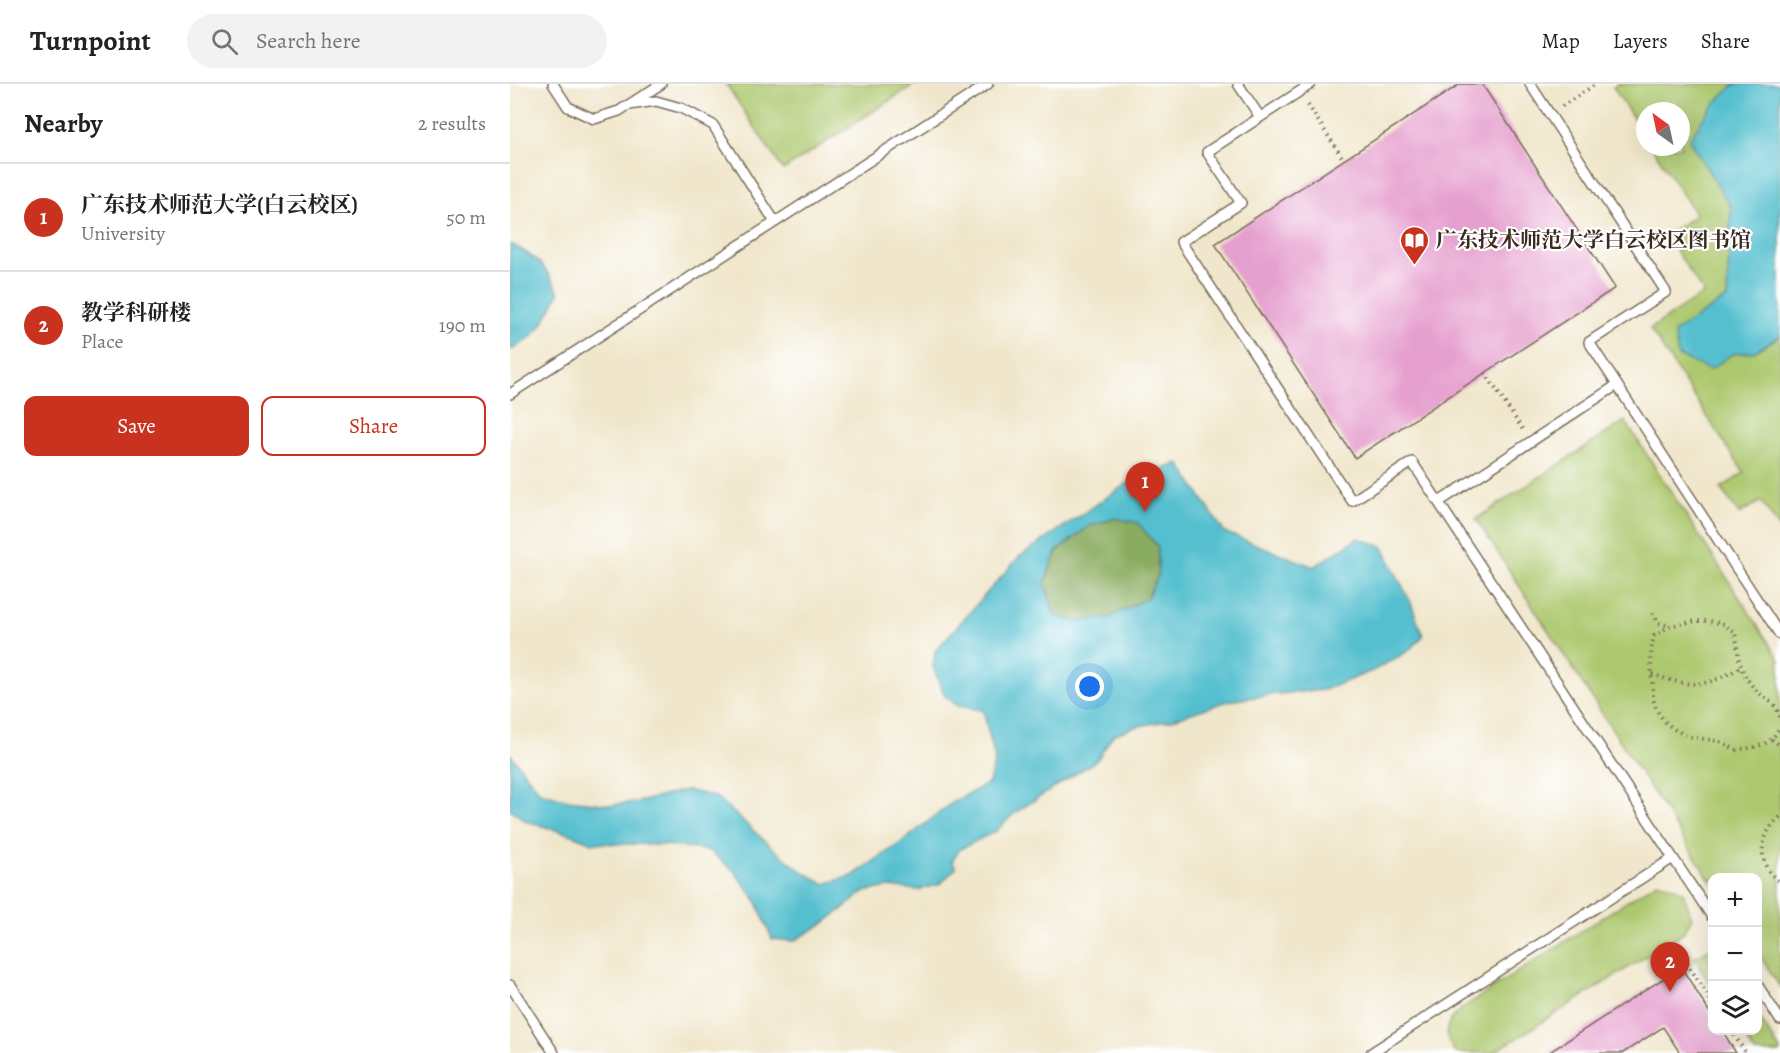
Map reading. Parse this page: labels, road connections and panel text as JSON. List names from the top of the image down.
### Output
{
  "places": {
    "library": ["广东技术师范大学白云校区图书馆"]
  },
  "north": "top left",
  "page": {
    "header": "Turnpoint",
    "search": "Search here",
    "nav": ["Map", "Layers", "Share"],
    "heading": ["Nearby", "2 results"],
    "list": [
      {
        "mark": "1",
        "name": "广东技术师范大学(白云校区)",
        "note": "University",
        "value": "50 m"
      },
      {
        "mark": "2",
        "name": "教学科研楼",
        "note": "Place",
        "value": "190 m"
      }
    ],
    "buttons": ["Save", "Share"],
    "pins": ["1", "2"],
    "map_buttons": ["+", "−"]
  }
}
